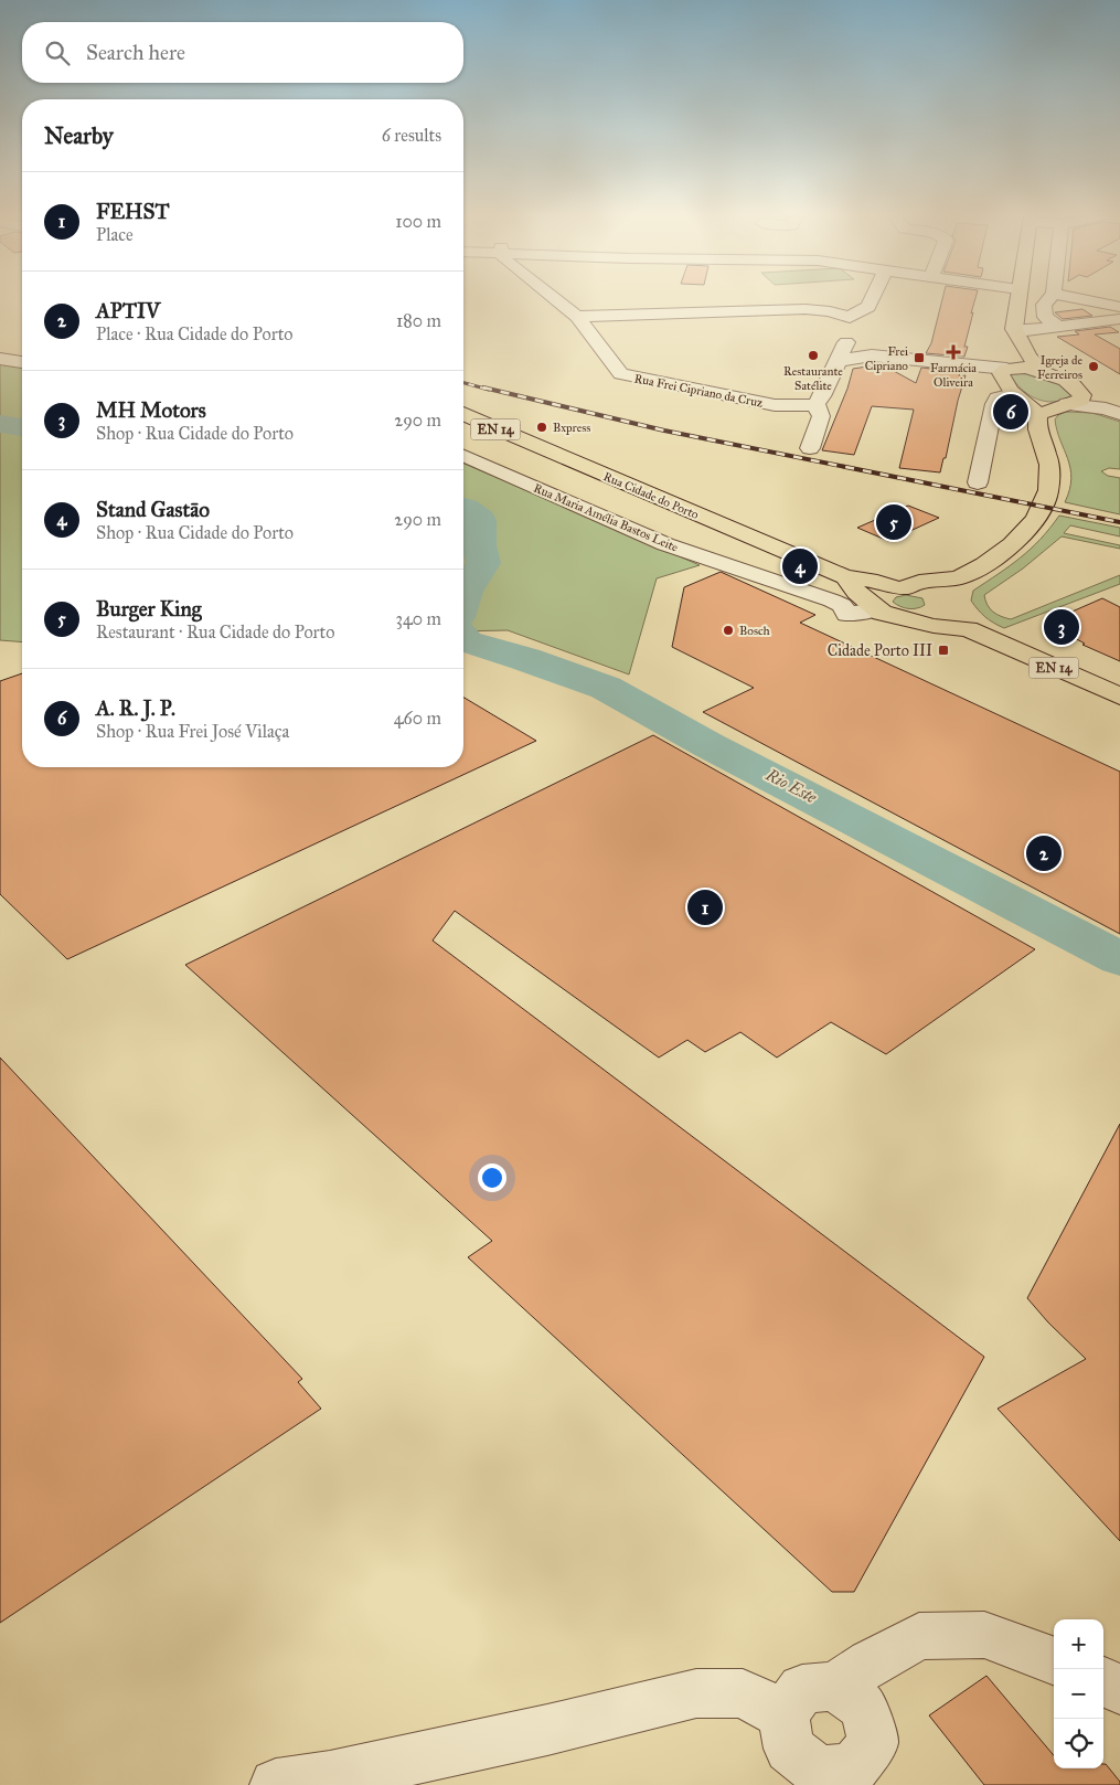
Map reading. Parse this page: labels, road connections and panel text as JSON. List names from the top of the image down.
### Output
{
  "streets": {
    "main road": ["EN 14", "Rua Cidade do Porto"],
    "street": ["Rua Frei Cipriano da Cruz", "Rua Maria Amélia Bastos Leite"]
  },
  "crossings": [
    ["Rua Cidade do Porto", "Rua Maria Amélia Bastos Leite"]
  ],
  "water": ["Rio Este"],
  "places": {
    "health": ["Farmácia Oliveira"],
    "other": [
      "Restaurante Satélite",
      "Igreja de Ferreiros",
      "Bxpress",
      "Bosch"
    ],
    "transit": ["Frei Cipriano", "Cidade Porto III"]
  },
  "page": {
    "search": "Search here",
    "heading": ["Nearby", "6 results"],
    "list": [
      {
        "mark": "1",
        "name": "FEHST",
        "note": "Place",
        "value": "100 m"
      },
      {
        "mark": "2",
        "name": "APTIV",
        "note": "Place · Rua Cidade do Porto",
        "value": "180 m"
      },
      {
        "mark": "3",
        "name": "MH Motors",
        "note": "Shop · Rua Cidade do Porto",
        "value": "290 m"
      },
      {
        "mark": "4",
        "name": "Stand Gastāo",
        "note": "Shop · Rua Cidade do Porto",
        "value": "290 m"
      },
      {
        "mark": "5",
        "name": "Burger King",
        "note": "Restaurant · Rua Cidade do Porto",
        "value": "340 m"
      },
      {
        "mark": "6",
        "name": "A. R. J. P.",
        "note": "Shop · Rua Frei José Vilaça",
        "value": "460 m"
      }
    ],
    "pins": [
      "6",
      "5",
      "4",
      "3",
      "2",
      "1"
    ],
    "map_buttons": ["+", "−"]
  }
}
